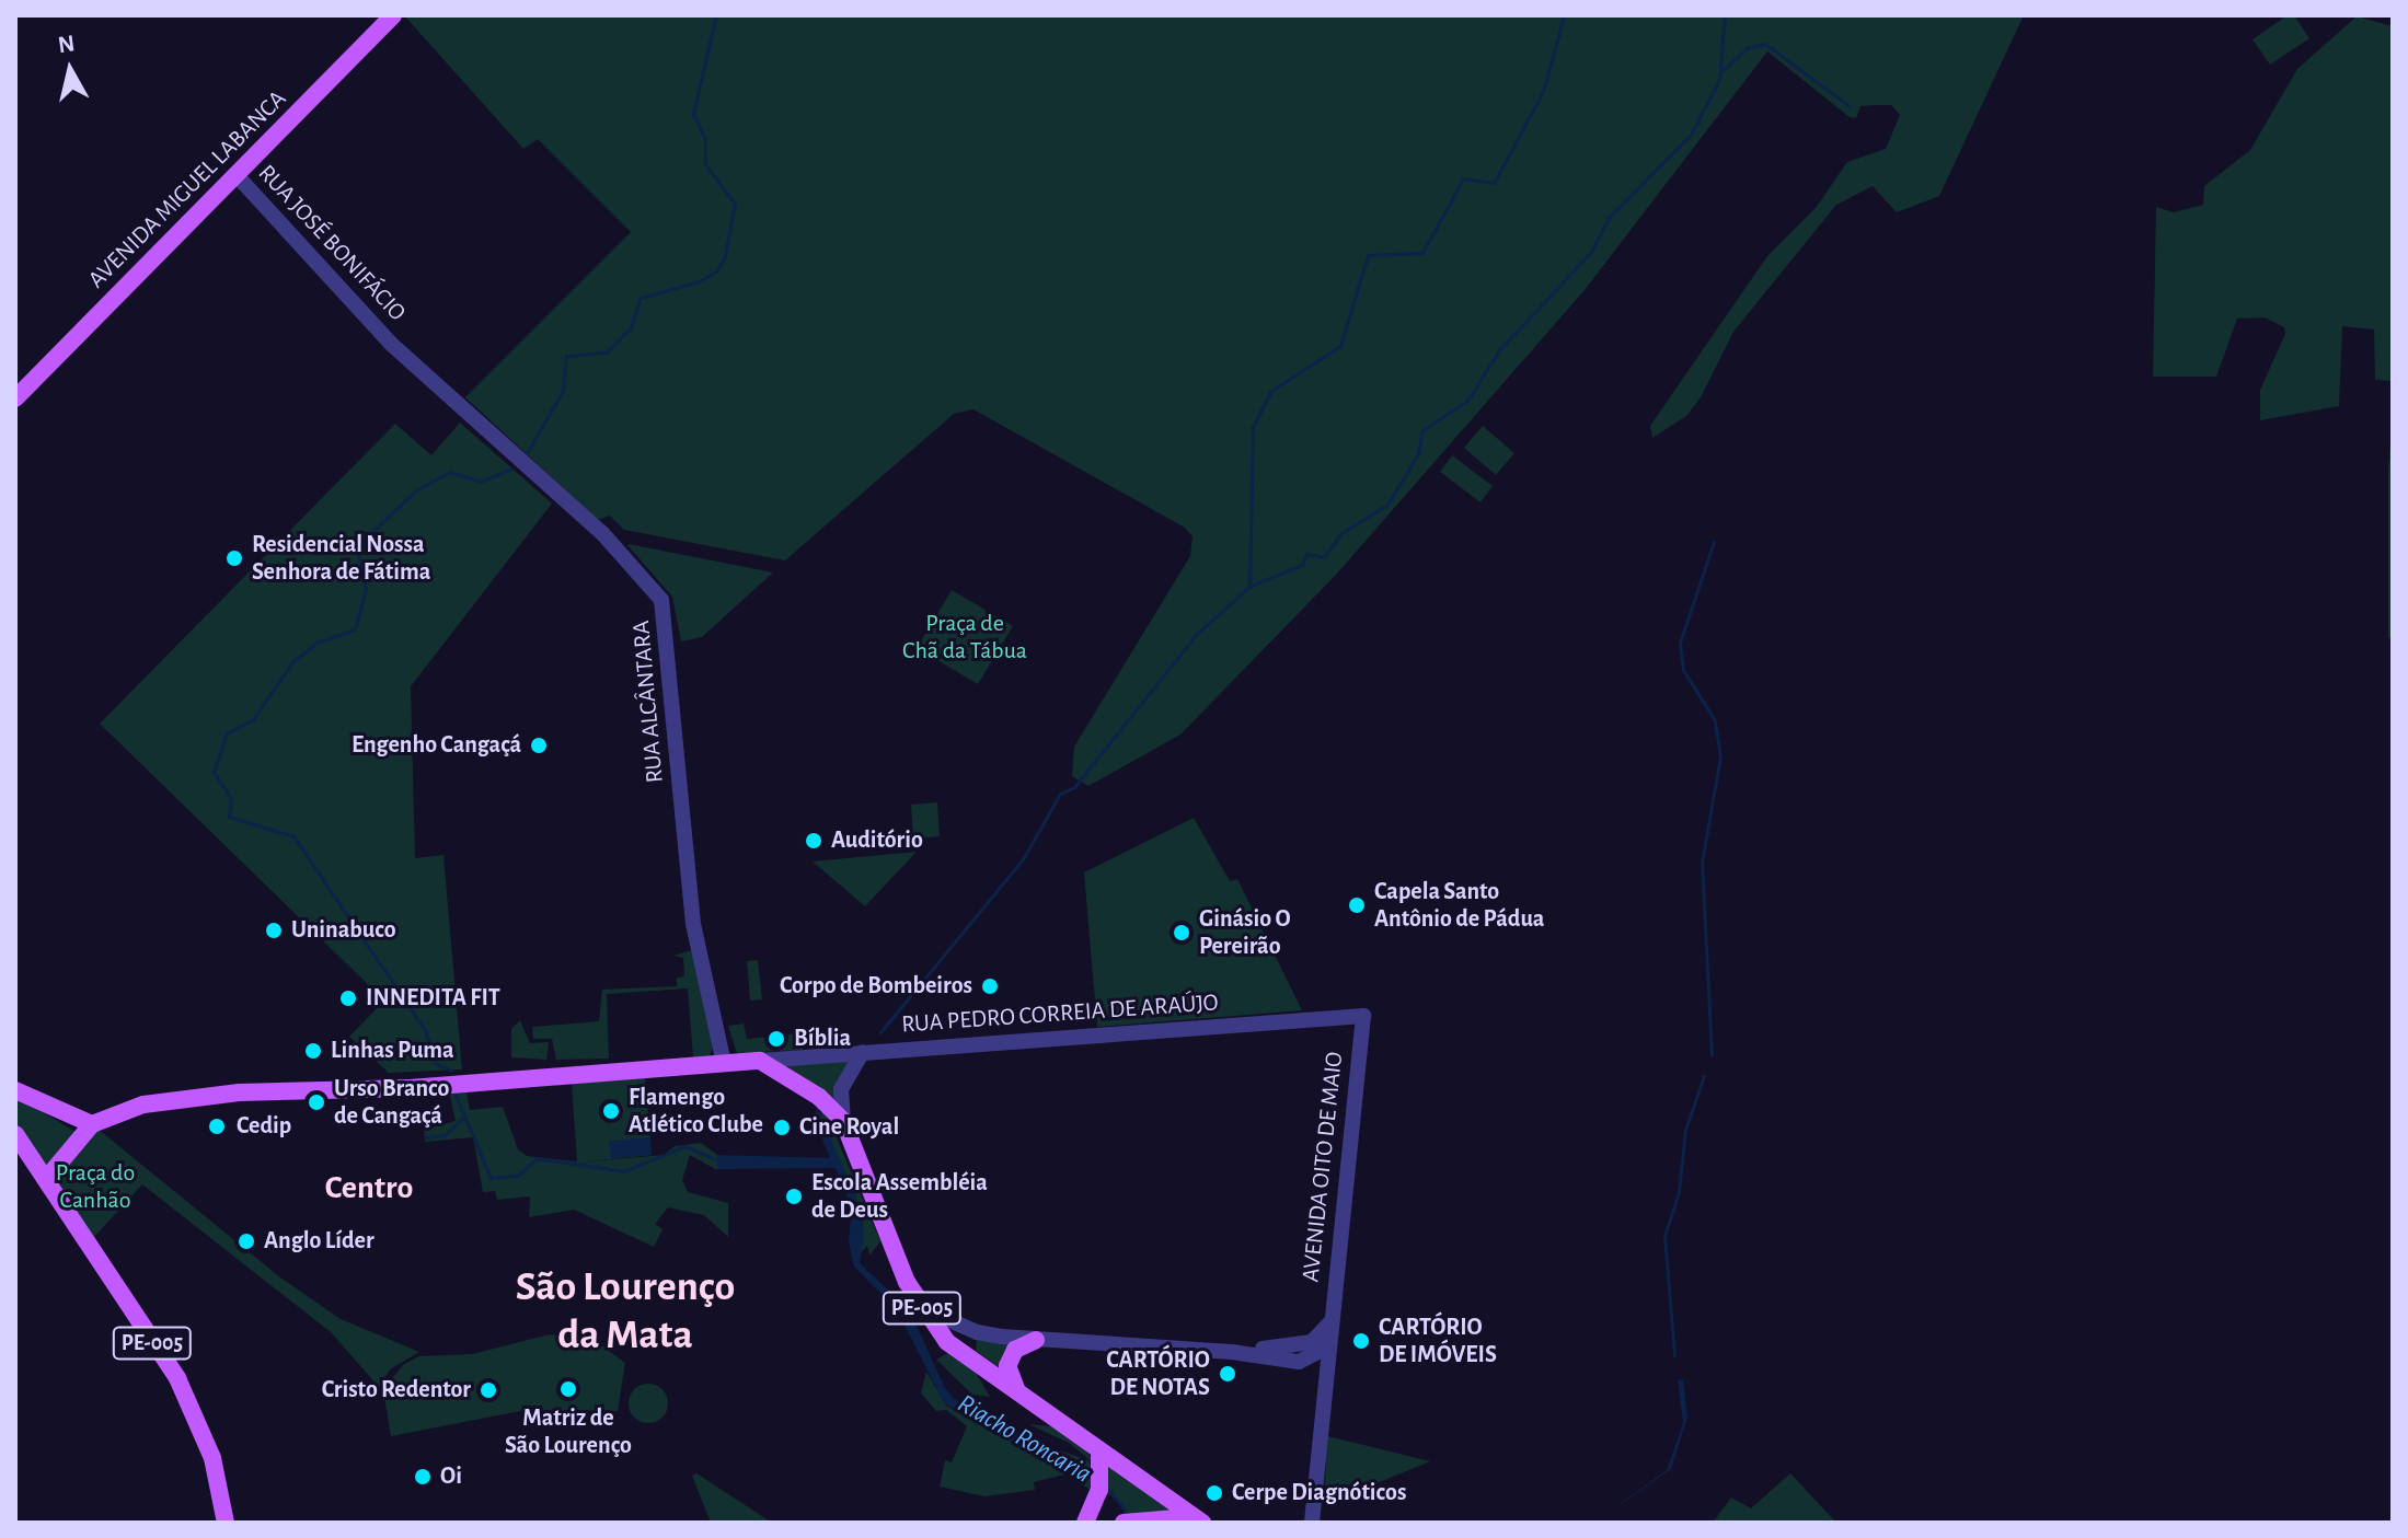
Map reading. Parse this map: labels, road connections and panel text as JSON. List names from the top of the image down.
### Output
{
  "streets": {
    "main road": ["AVENIDA MIGUEL LABANCA", "PE-005"],
    "street": [
      "RUA JOSÉ BONIFÁCIO",
      "RUA ALCÂNTARA",
      "RUA PEDRO CORREIA DE ARAÚJO",
      "AVENIDA OITO DE MAIO"
    ]
  },
  "crossings": [
    ["AVENIDA MIGUEL LABANCA", "RUA JOSÉ BONIFÁCIO"],
    ["RUA JOSÉ BONIFÁCIO", "RUA ALCÂNTARA"],
    ["RUA PEDRO CORREIA DE ARAÚJO", "AVENIDA OITO DE MAIO"],
    ["RUA PEDRO CORREIA DE ARAÚJO", "PE-005"]
  ],
  "districts": ["Centro", "São Lourenço da Mata"],
  "water": ["Riacho Roncaria"],
  "parks": ["Praça de Chã da Tábua", "Praça do Canhão"],
  "places": [
    "Residencial Nossa Senhora de Fátima",
    "Engenho Cangaçá",
    "Auditório",
    "Capela Santo Antônio de Pádua",
    "Uninabuco",
    "Ginásio O Pereirão",
    "Corpo de Bombeiros",
    "INNEDITA FIT",
    "Bíblia",
    "Linhas Puma",
    "Urso Branco de Cangaçá",
    "Flamengo Atlético Clube",
    "Cedip",
    "Cine Royal",
    "Escola Assembléia de Deus",
    "Anglo Líder",
    "CARTÓRIO DE IMÓVEIS",
    "CARTÓRIO DE NOTAS",
    "Matriz de São Lourenço",
    "Cristo Redentor",
    "Oi",
    "Cerpe Diagnóticos"
  ],
  "north": "top"
}
